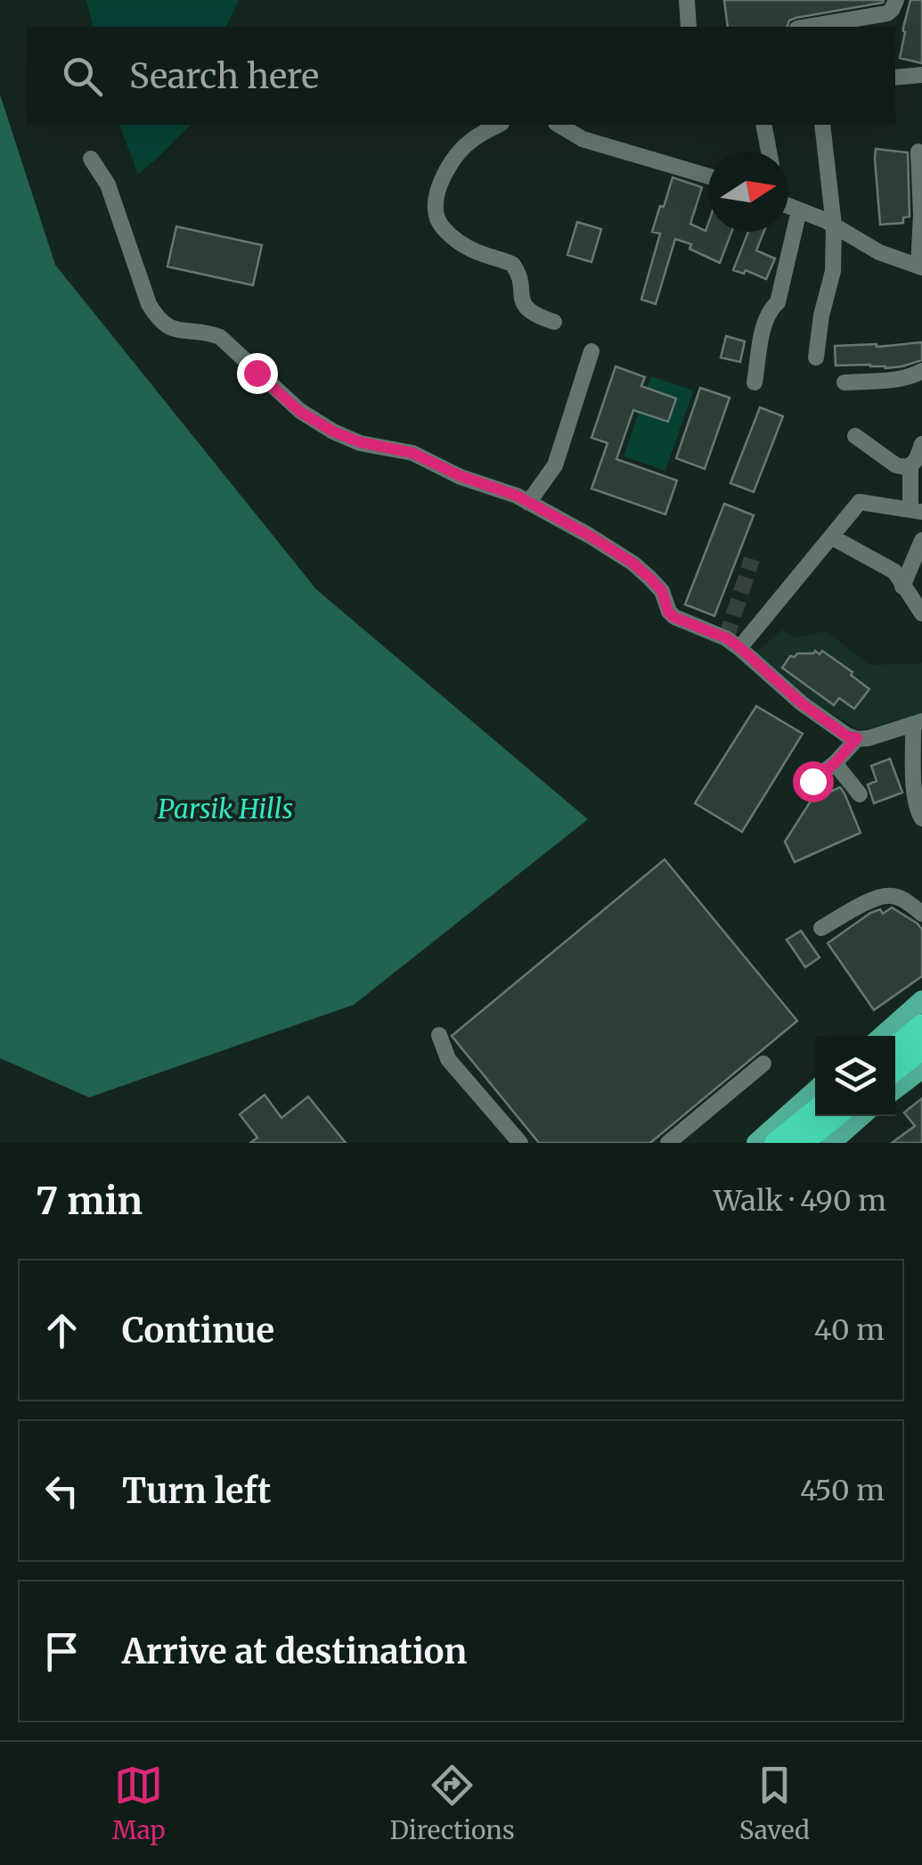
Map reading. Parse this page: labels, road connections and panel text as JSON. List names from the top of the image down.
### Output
{
  "parks": ["Parsik Hills"],
  "north": "right",
  "page": {
    "search": "Search here",
    "heading": ["7 min", "Walk · 490 m"],
    "list": [
      ["Continue", "40 m"],
      ["Turn left", "450 m"],
      "Arrive at destination"
    ],
    "nav": ["Map", "Directions", "Saved"]
  }
}
